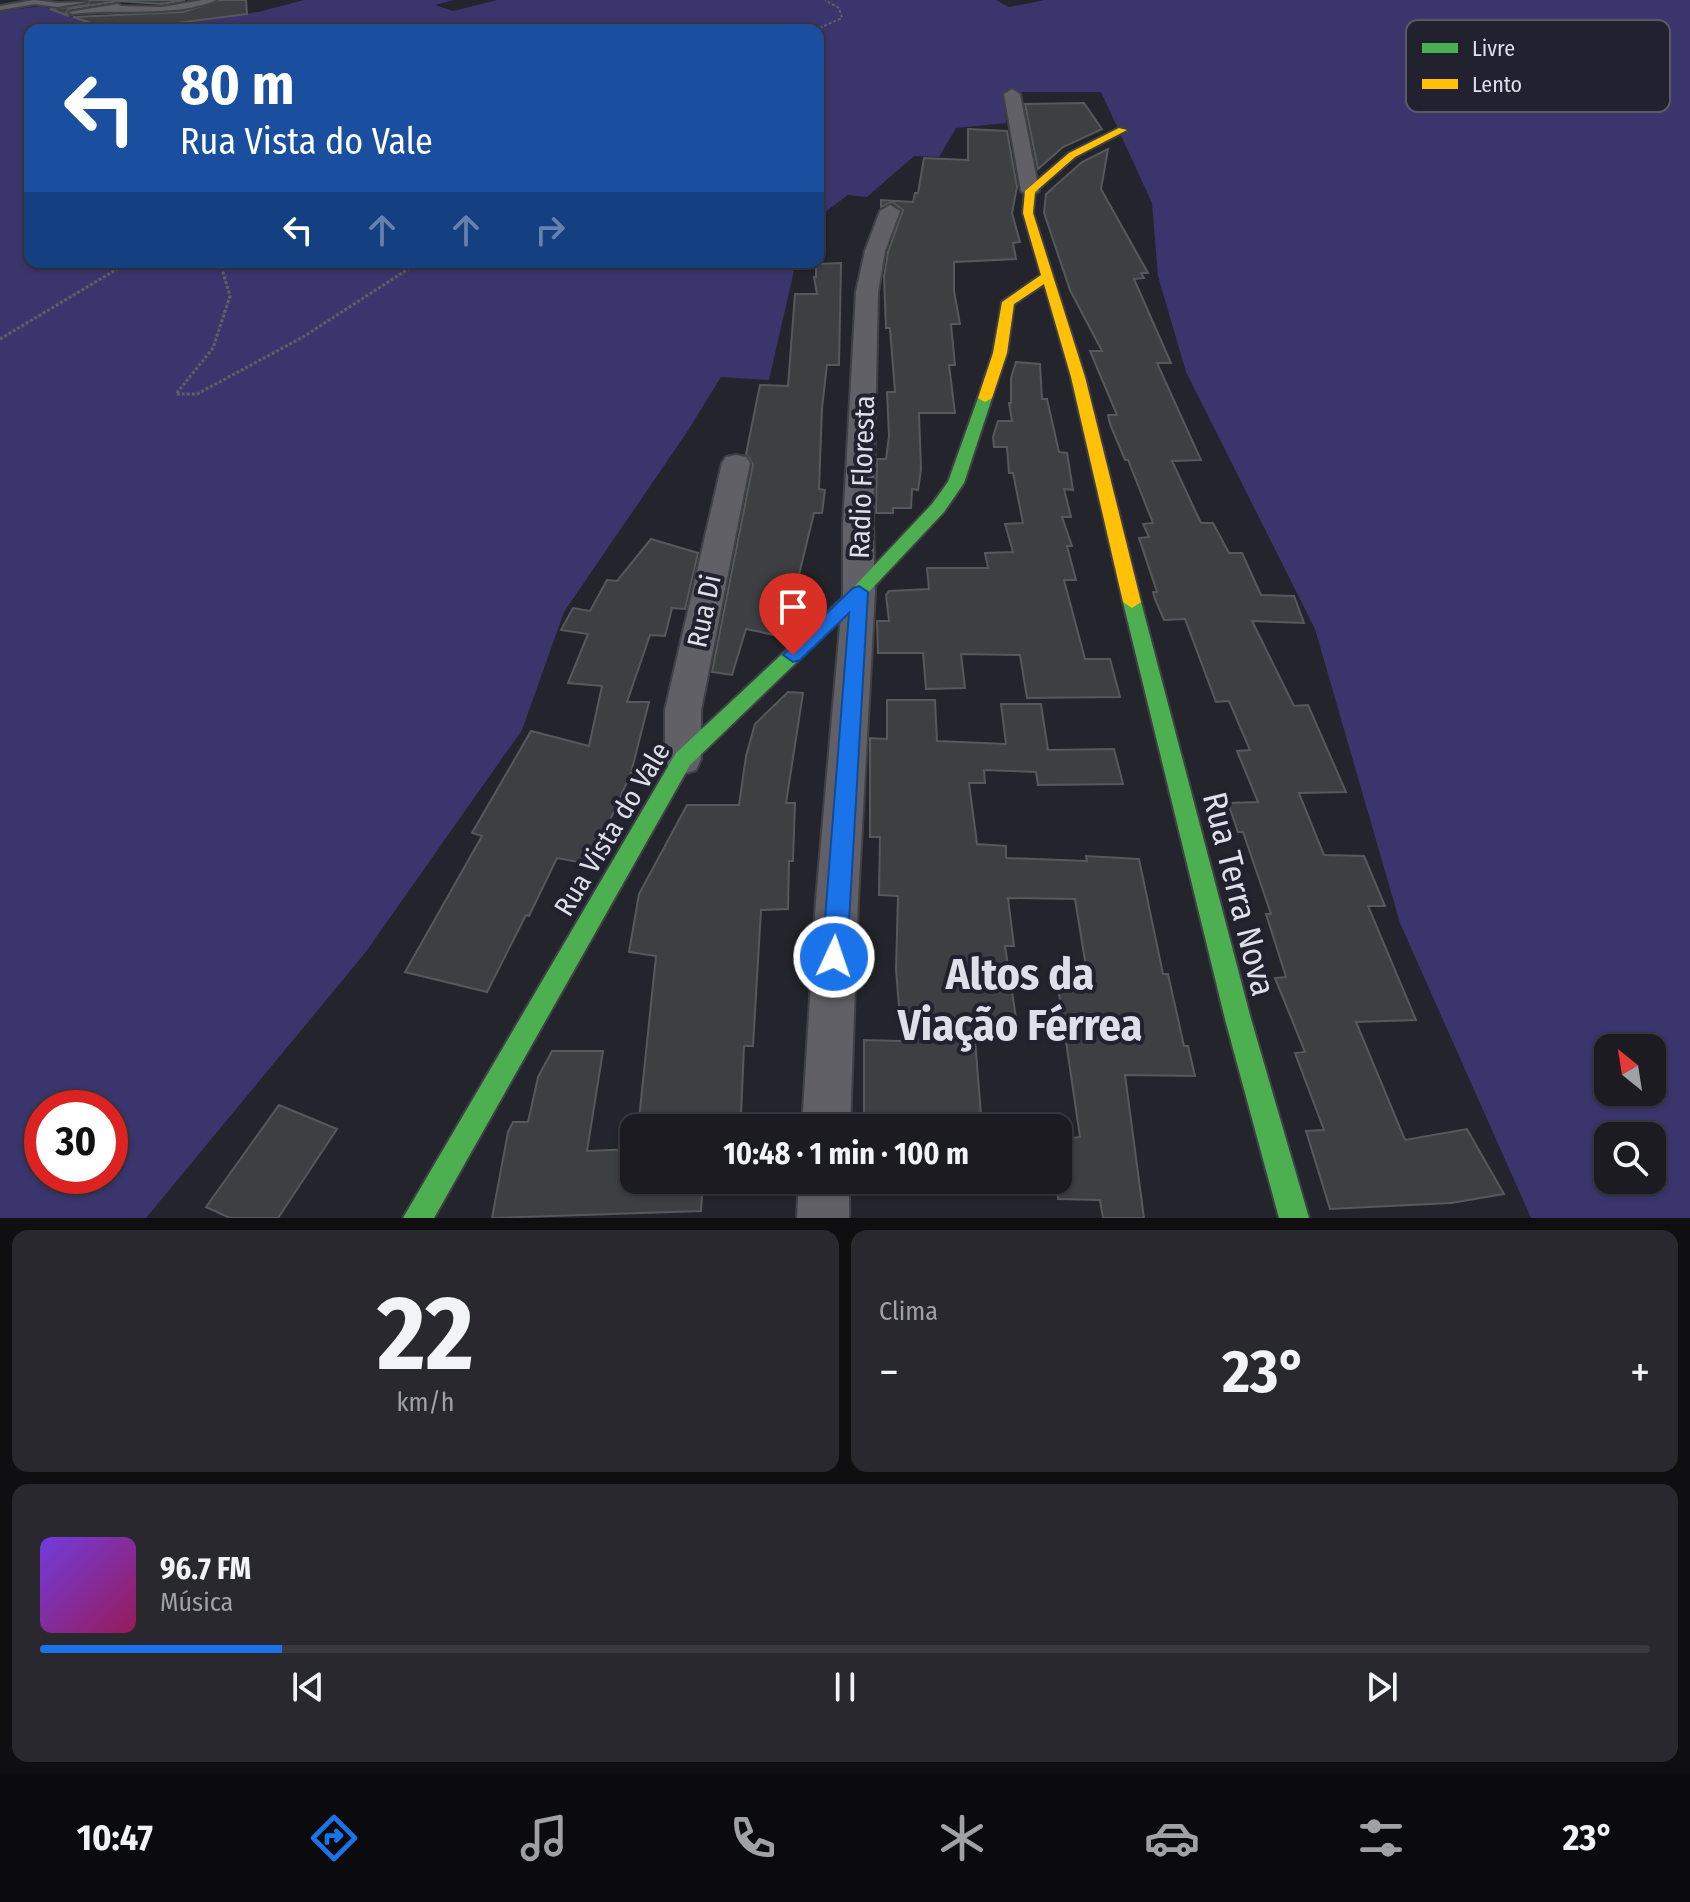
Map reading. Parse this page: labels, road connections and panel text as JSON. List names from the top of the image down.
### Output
{
  "streets": {
    "street": [
      "Radio Floresta",
      "Rua Di",
      "Rua Vista do Vale",
      "Rua Terra Nova"
    ]
  },
  "crossings": [
    ["Radio Floresta", "Rua Vista do Vale"],
    ["Rua Di", "Rua Vista do Vale"],
    ["Rua Vista do Vale", "Rua Terra Nova"]
  ],
  "districts": ["Altos da Viação Férrea"],
  "legend": ["Livre", "Lento"],
  "north": "top left",
  "page": {
    "turn": ["80 m", "Rua Vista do Vale"],
    "limit": "30",
    "trip": "10:48 · 1 min · 100 m",
    "tile": [
      ["22", "km/h"],
      "Clima"
    ],
    "heat": ["−", "23°", "+"],
    "song": ["96.7 FM", "Música"],
    "tabs": ["10:47", "23°"]
  }
}
